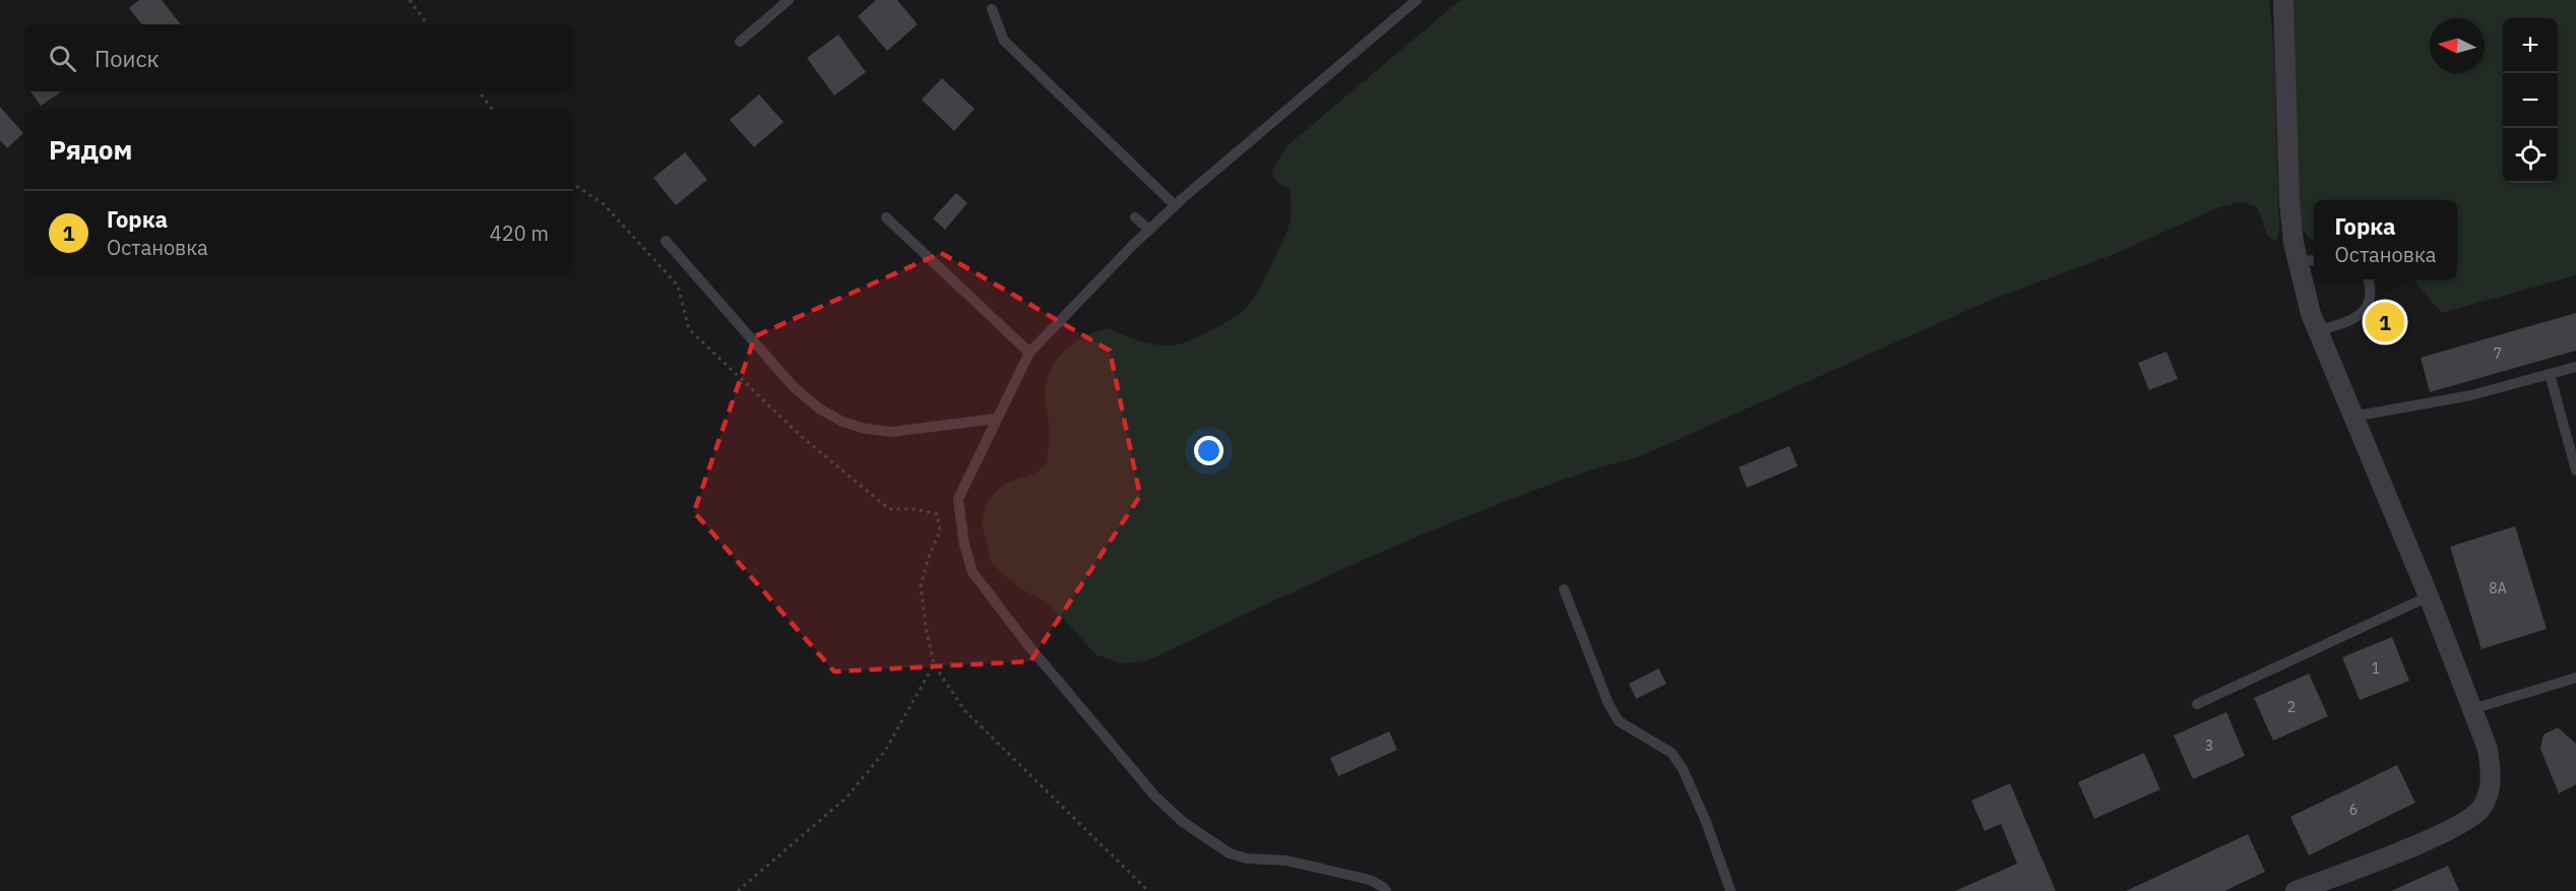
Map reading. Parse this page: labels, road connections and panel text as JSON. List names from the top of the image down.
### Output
{
  "house_numbers": [
    "7",
    "8А",
    "1",
    "2",
    "3",
    "6"
  ],
  "north": "left",
  "page": {
    "map_buttons": ["+", "−"],
    "search": "Поиск",
    "heading": "Рядом",
    "list": [
      {
        "mark": "1",
        "name": "Горка",
        "note": "Остановка",
        "value": "420 m"
      }
    ],
    "popup": ["Горка", "Остановка"],
    "pins": "1"
  }
}
